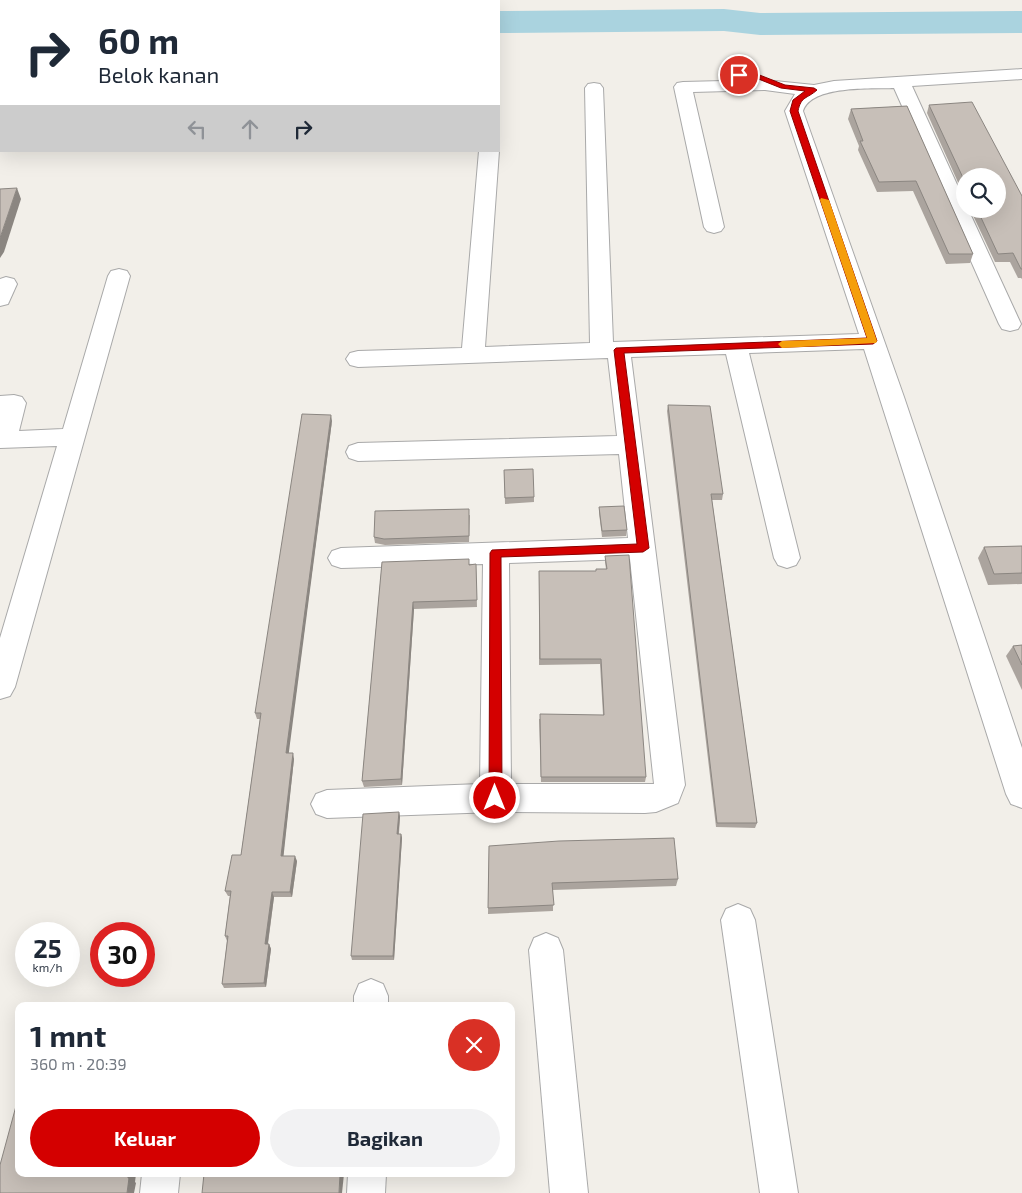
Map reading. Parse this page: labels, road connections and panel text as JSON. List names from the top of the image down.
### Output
{
  "page": {
    "turn": ["60 m", "Belok kanan"],
    "speed": "25 km/h",
    "limit": "30",
    "heading": ["1 mnt", "360 m · 20:39"],
    "buttons": ["Keluar", "Bagikan"]
  }
}
